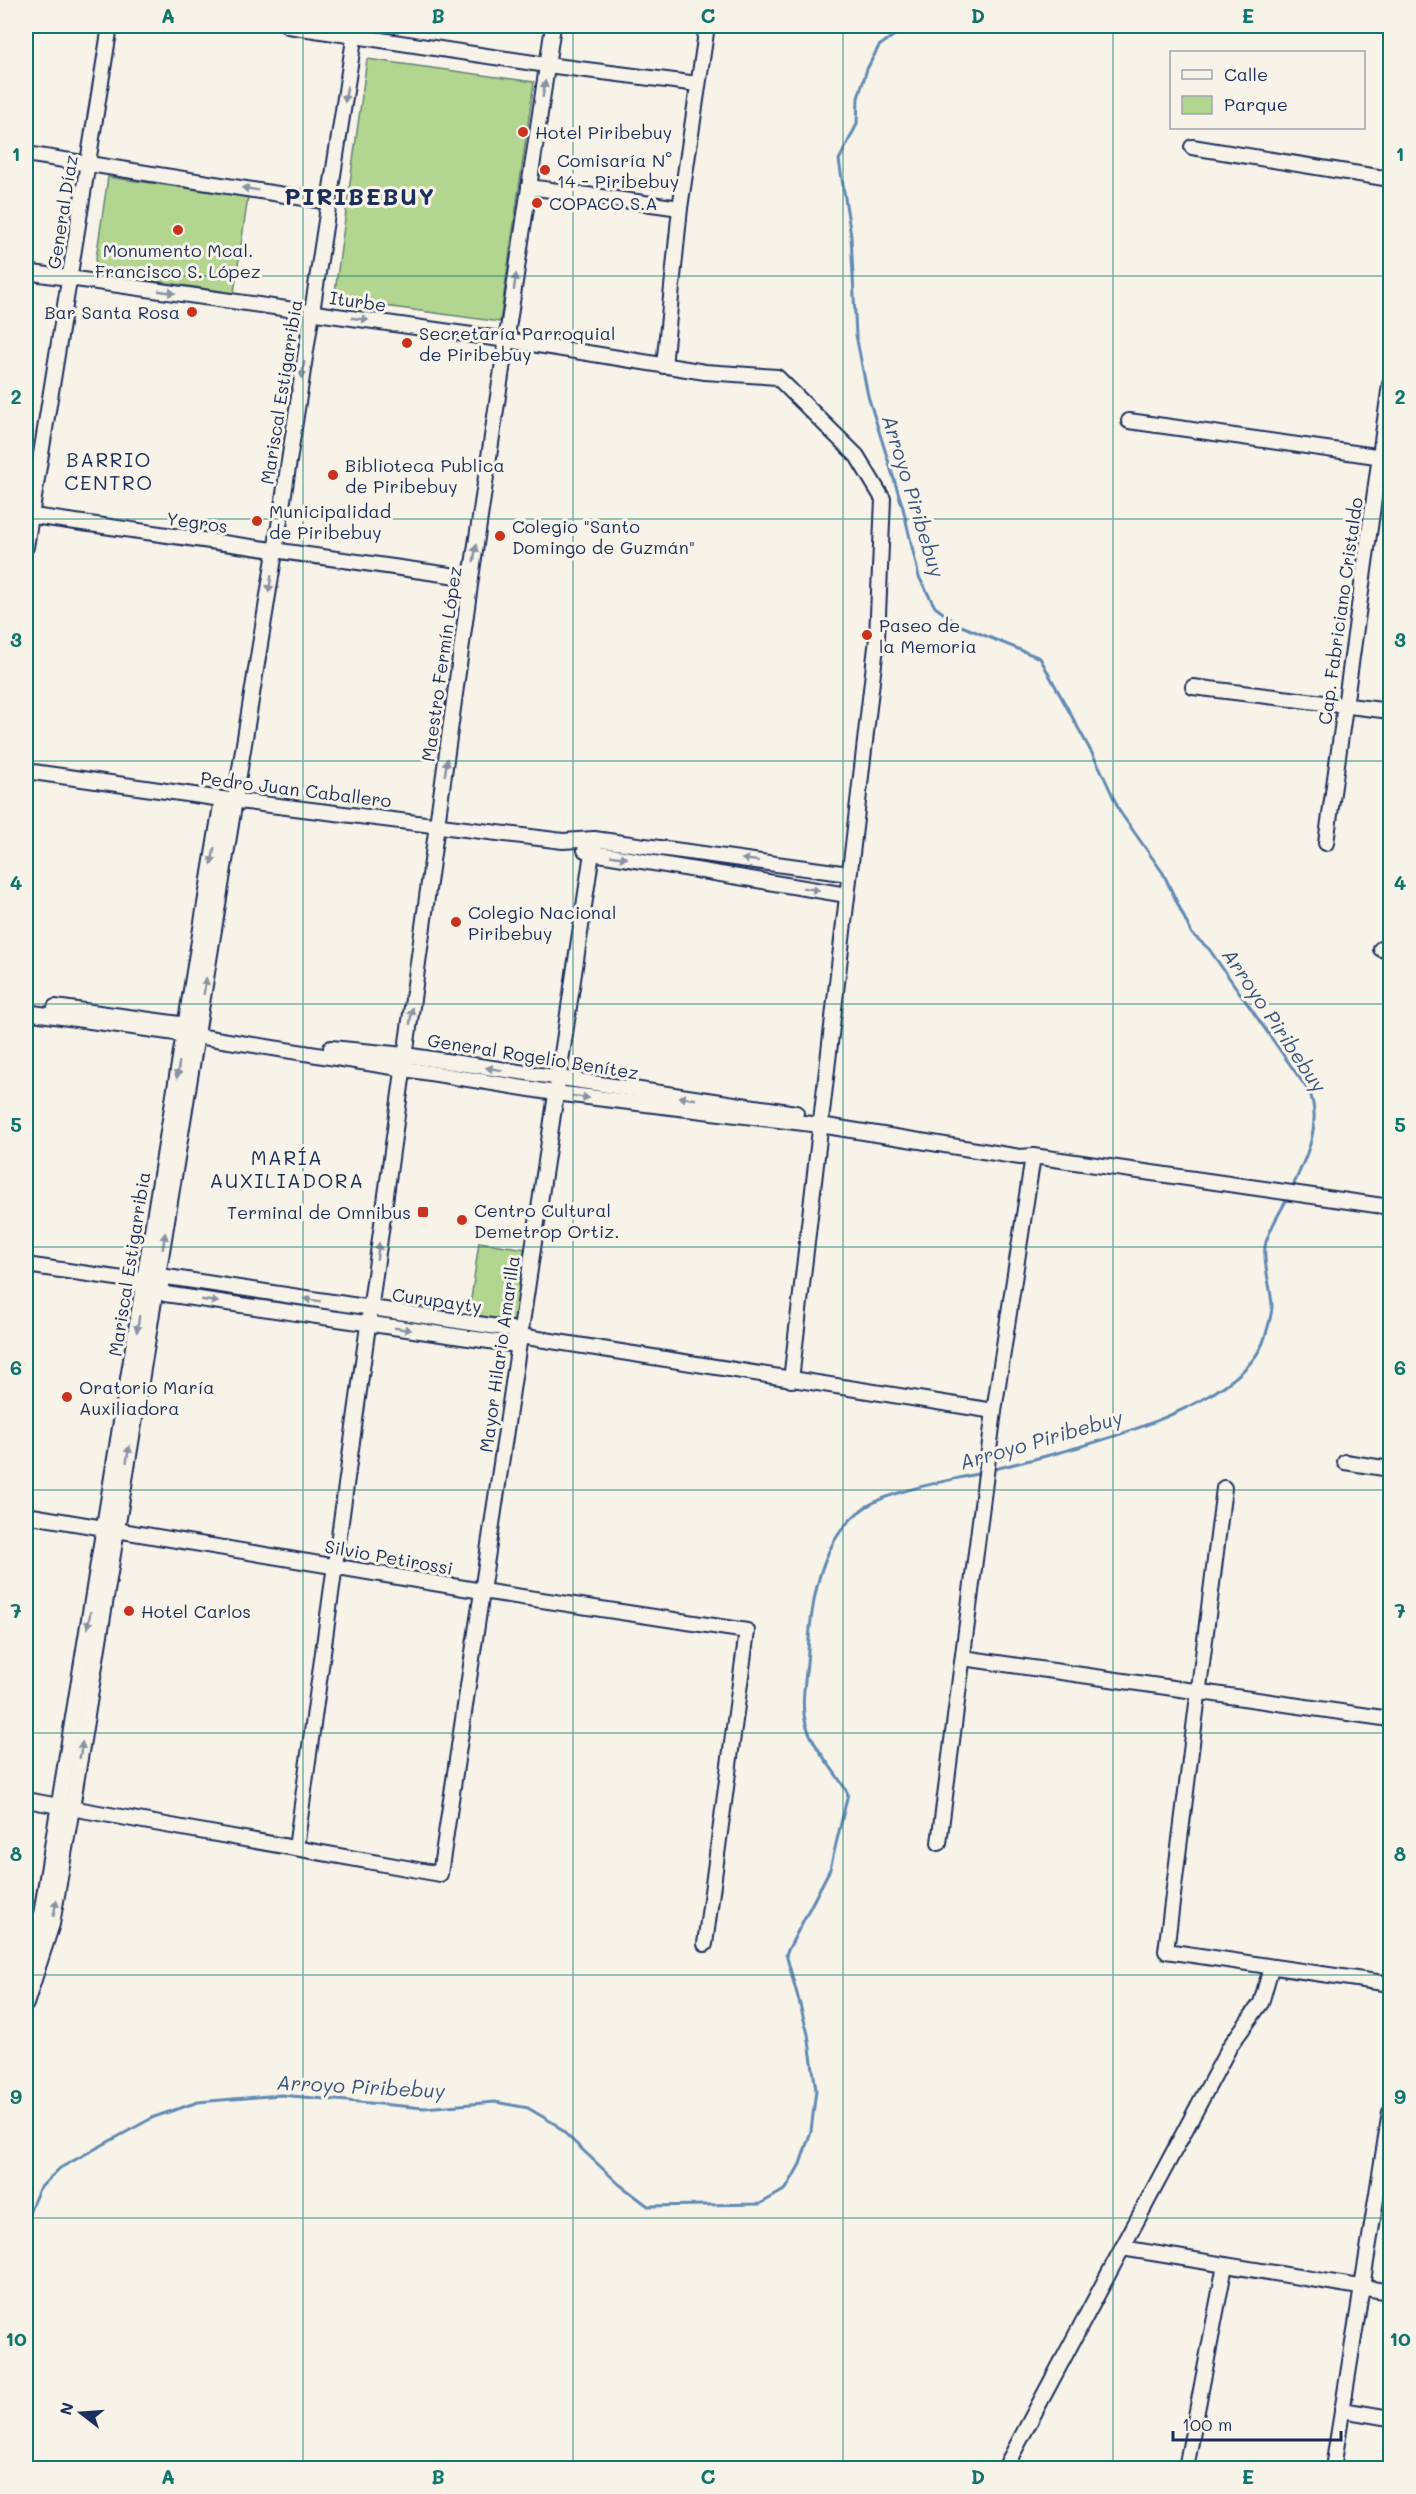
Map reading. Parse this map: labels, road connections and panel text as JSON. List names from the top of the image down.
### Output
{
  "streets": {
    "street": [
      "General Díaz",
      "Iturbe",
      "Mariscal Estigarribia",
      "Yegros",
      "Cap. Fabriciano Cristaldo",
      "Maestro Fermín López",
      "Pedro Juan Caballero",
      "General Rogelio Benítez",
      "Curupayty",
      "Mayor Hilario Amarilla",
      "Silvio Petirossi"
    ]
  },
  "crossings": [
    ["General Díaz", "Iturbe"],
    ["General Díaz", "Yegros"],
    ["Iturbe", "Mariscal Estigarribia"],
    ["Iturbe", "Maestro Fermín López"],
    ["Iturbe", "General Rogelio Benítez"],
    ["Mariscal Estigarribia", "Yegros"],
    ["Mariscal Estigarribia", "Pedro Juan Caballero"],
    ["Mariscal Estigarribia", "General Rogelio Benítez"],
    ["Mariscal Estigarribia", "Curupayty"],
    ["Mariscal Estigarribia", "Silvio Petirossi"],
    ["Yegros", "Maestro Fermín López"],
    ["Maestro Fermín López", "Pedro Juan Caballero"],
    ["Maestro Fermín López", "General Rogelio Benítez"],
    ["Maestro Fermín López", "Curupayty"],
    ["Maestro Fermín López", "Mayor Hilario Amarilla"],
    ["Maestro Fermín López", "Silvio Petirossi"],
    ["General Rogelio Benítez", "Mayor Hilario Amarilla"],
    ["Curupayty", "Mayor Hilario Amarilla"],
    ["Mayor Hilario Amarilla", "Silvio Petirossi"]
  ],
  "one_way": ["Mariscal Estigarribia", "Maestro Fermín López"],
  "districts": ["PIRIBEBUY", "BARRIO CENTRO", "MARÍA AUXILIADORA"],
  "water": ["Arroyo Piribebuy"],
  "places": {
    "other": [
      "Hotel Piribebuy",
      "Comisaría N° 14 - Piribebuy",
      "COPACO S.A",
      "Monumento Mcal. Francisco S. López",
      "Bar Santa Rosa",
      "Secretaría Parroquial de Piribebuy",
      "Biblioteca Publica de Piribebuy",
      "Municipalidad de Piribebuy",
      "Colegio \"Santo Domingo de Guzmán\"",
      "Paseo de la Memoria",
      "Colegio Nacional Piribebuy",
      "Centro Cultural Demetrop Ortiz.",
      "Oratorio María Auxiliadora",
      "Hotel Carlos"
    ],
    "transit": ["Terminal de Omnibus"]
  },
  "legend": ["Calle", "Parque"],
  "scale_bar": "100 m",
  "north": "left",
  "grid": {
    "columns": [
      "A",
      "B",
      "C",
      "D",
      "E"
    ],
    "rows": [
      "1",
      "2",
      "3",
      "4",
      "5",
      "6",
      "7",
      "8",
      "9",
      "10"
    ]
  }
}
